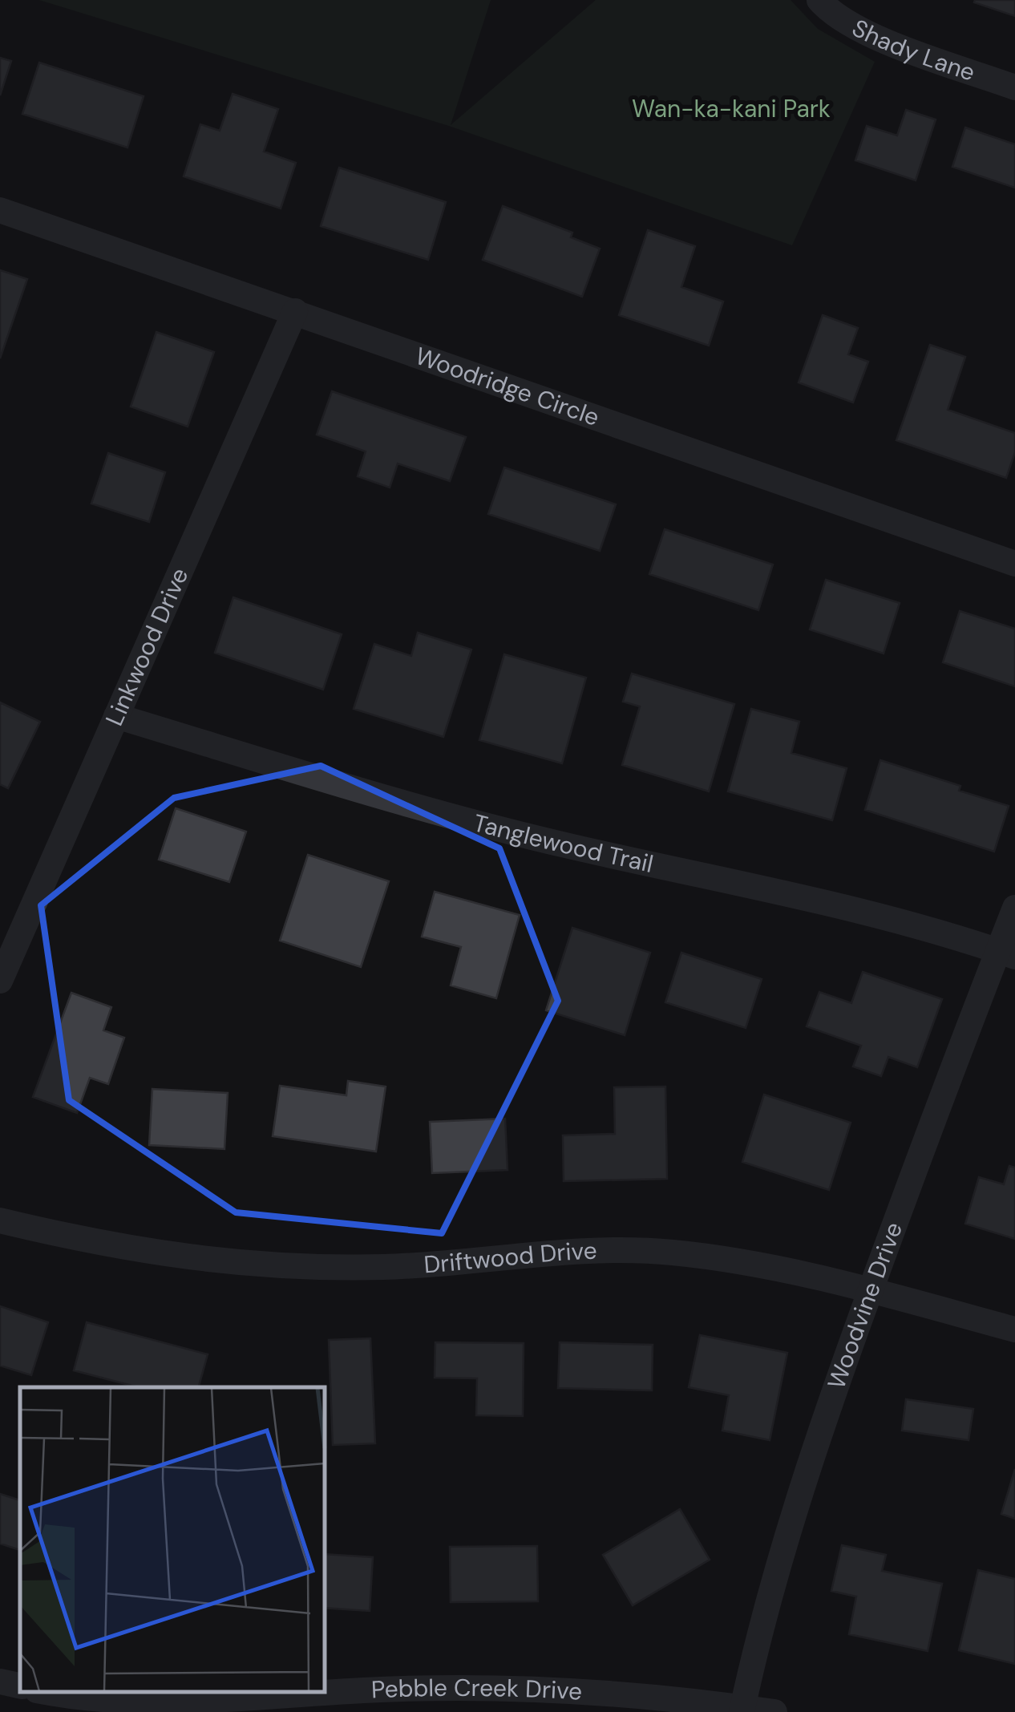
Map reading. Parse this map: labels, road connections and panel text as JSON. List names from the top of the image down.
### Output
{
  "streets": {
    "street": [
      "Shady Lane",
      "Woodridge Circle",
      "Linkwood Drive",
      "Tanglewood Trail",
      "Driftwood Drive",
      "Woodvine Drive",
      "Pebble Creek Drive"
    ]
  },
  "crossings": [
    ["Woodridge Circle", "Linkwood Drive"],
    ["Linkwood Drive", "Tanglewood Trail"],
    ["Tanglewood Trail", "Woodvine Drive"],
    ["Driftwood Drive", "Woodvine Drive"],
    ["Woodvine Drive", "Pebble Creek Drive"]
  ],
  "parks": ["Wan-ka-kani Park"]
}
